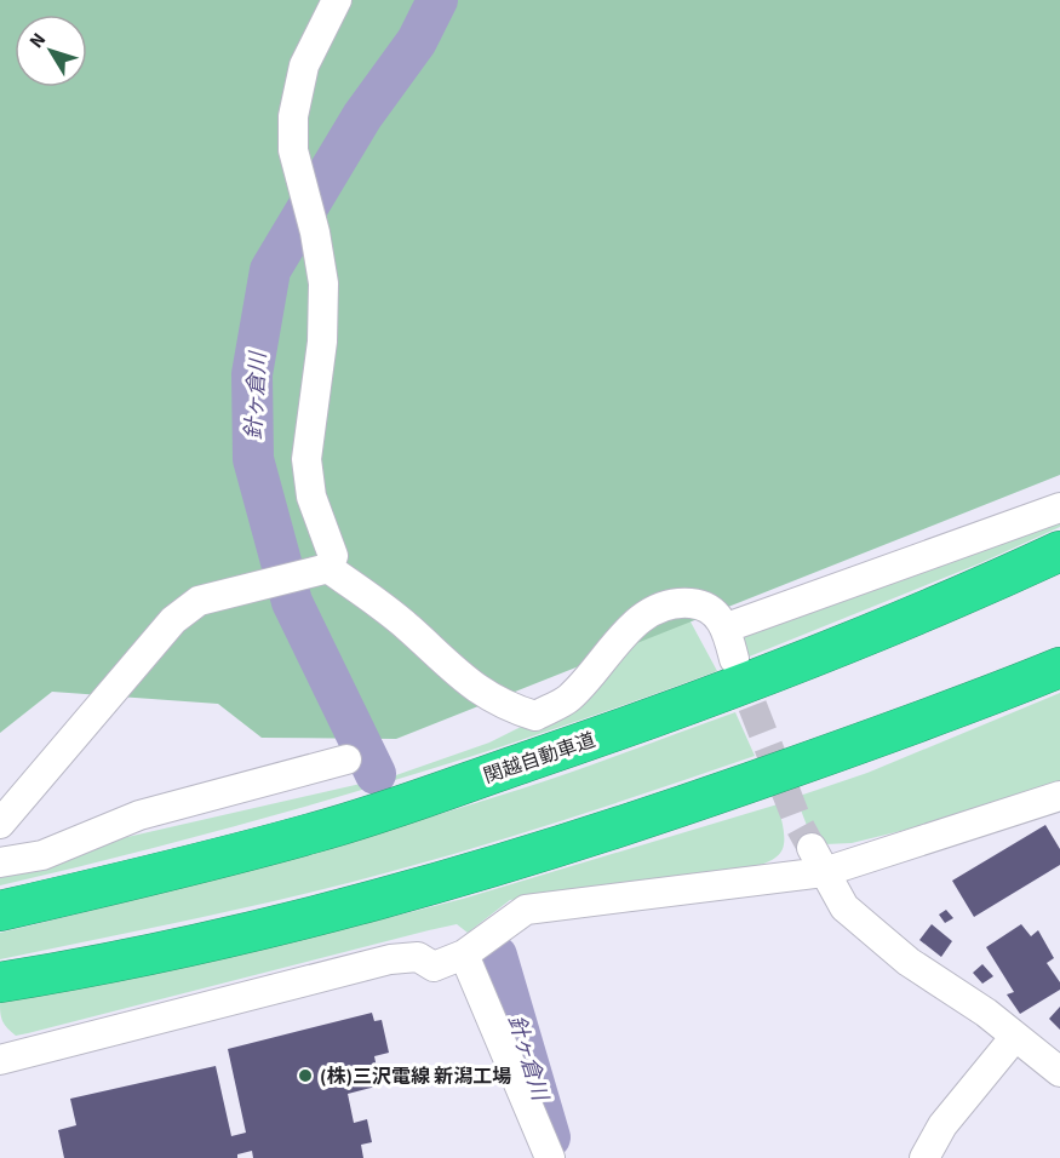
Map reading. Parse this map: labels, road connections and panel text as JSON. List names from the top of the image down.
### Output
{
  "streets": {
    "highway": ["関越自動車道"]
  },
  "water": ["針ヶ倉川"],
  "places": ["(株)三沢電線 新潟工場"],
  "north": "top left"
}
